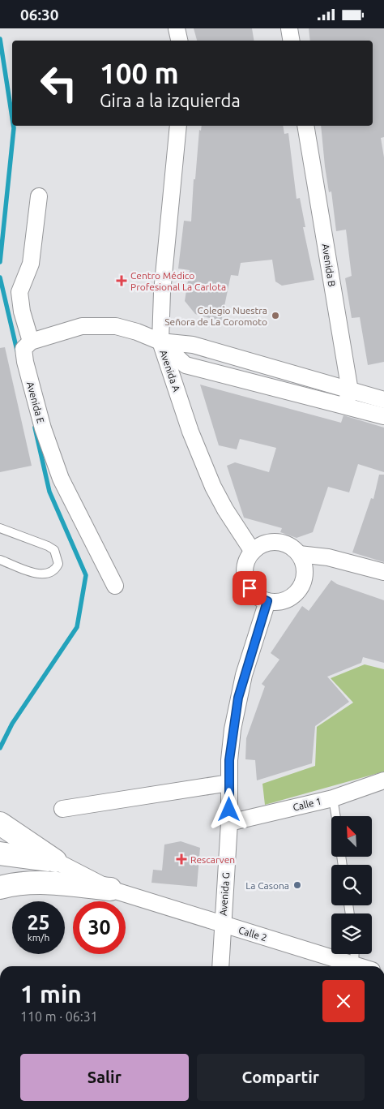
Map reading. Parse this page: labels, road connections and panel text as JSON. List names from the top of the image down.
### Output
{
  "streets": {
    "street": [
      "Avenida B",
      "Avenida A",
      "Avenida E",
      "Calle 1",
      "Avenida G",
      "Calle 2"
    ]
  },
  "crossings": [
    ["Avenida A", "Avenida G"],
    ["Calle 1", "Avenida G"],
    ["Avenida G", "Calle 2"]
  ],
  "places": {
    "health": ["Centro Médico Profesional La Carlota", "Rescarven"],
    "other": ["Colegio Nuestra Señora de La Coromoto", "La Casona"]
  },
  "north": "top left",
  "page": {
    "status": "06:30",
    "turn": ["100 m", "Gira a la izquierda"],
    "speed": "25 km/h",
    "limit": "30",
    "heading": ["1 min", "110 m · 06:31"],
    "buttons": ["Salir", "Compartir"]
  }
}
